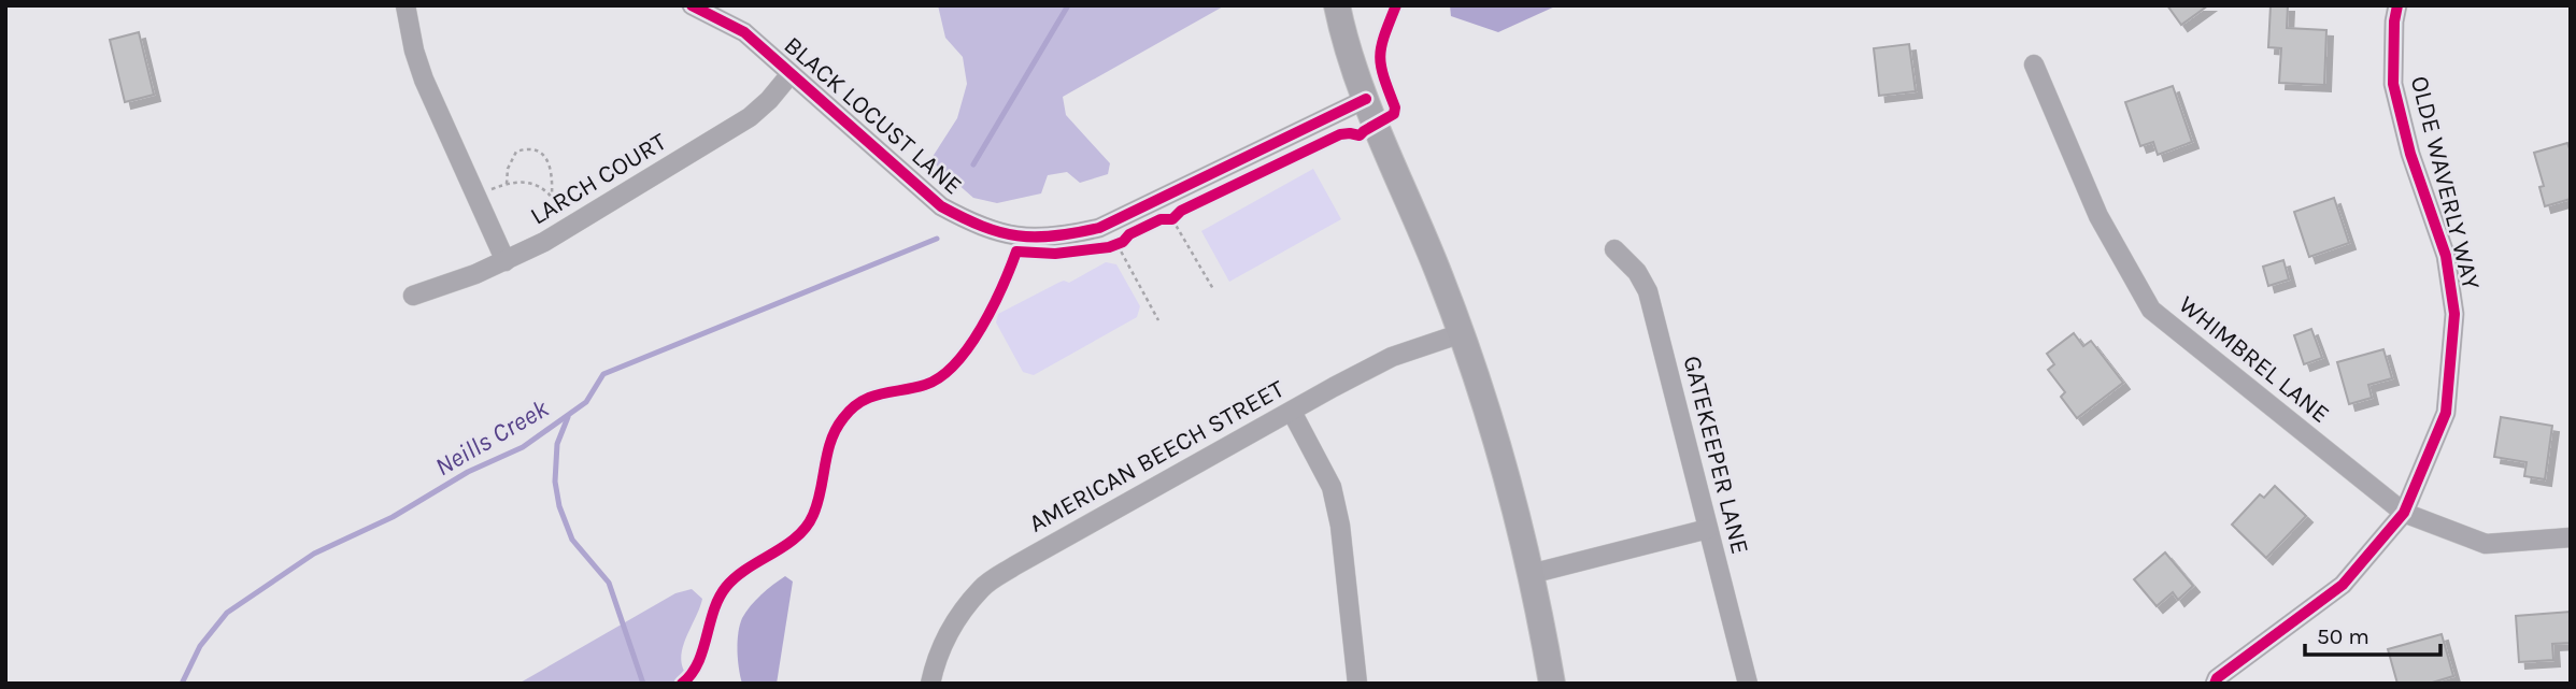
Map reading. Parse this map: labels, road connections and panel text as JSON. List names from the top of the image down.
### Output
{
  "streets": {
    "street": [
      "BLACK LOCUST LANE",
      "LARCH COURT",
      "OLDE WAVERLY WAY",
      "WHIMBREL LANE",
      "GATEKEEPER LANE",
      "AMERICAN BEECH STREET"
    ]
  },
  "crossings": [
    ["BLACK LOCUST LANE", "LARCH COURT"],
    ["OLDE WAVERLY WAY", "WHIMBREL LANE"]
  ],
  "water": ["Neills Creek"],
  "scale_bar": "50 m"
}
